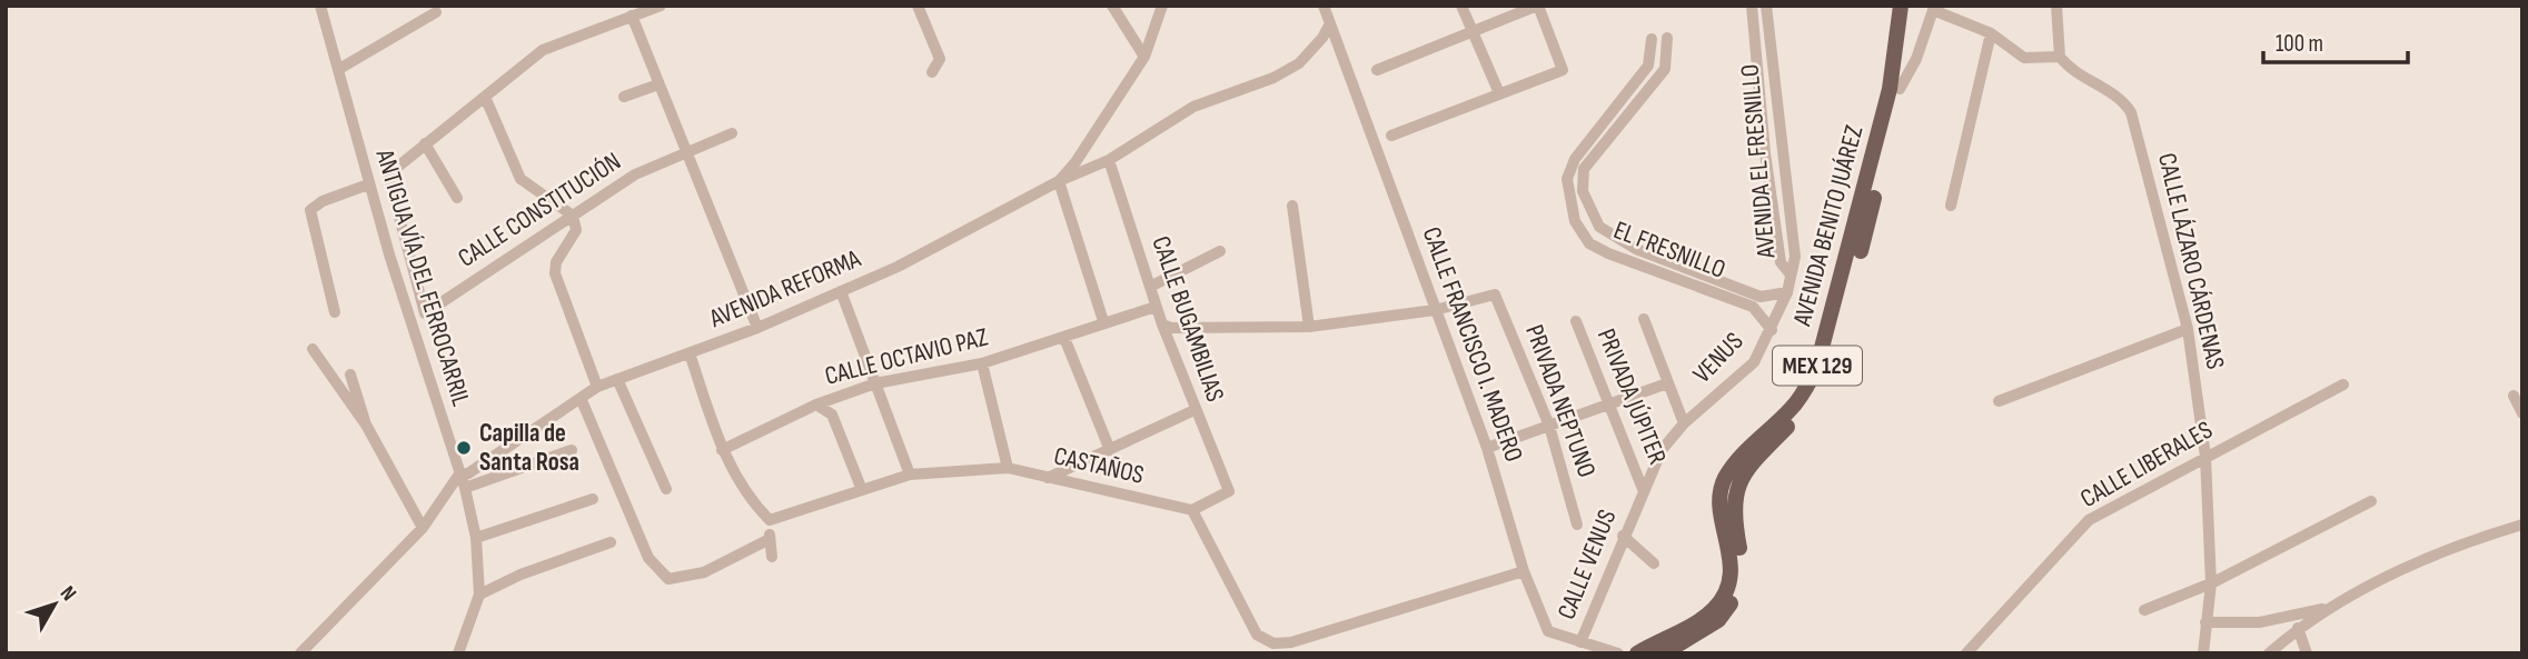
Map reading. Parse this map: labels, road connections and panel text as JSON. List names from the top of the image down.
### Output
{
  "streets": {
    "main road": ["AVENIDA BENITO JUÁREZ", "MEX 129"],
    "street": [
      "AVENIDA EL FRESNILLO",
      "CALLE CONSTITUCIÓN",
      "EL FRESNILLO",
      "CALLE LÁZARO CÁRDENAS",
      "ANTIGUA VÍA DEL FERROCARRIL",
      "AVENIDA REFORMA",
      "CALLE BUGAMBILIAS",
      "CALLE FRANCISCO I. MADERO",
      "CALLE OCTAVIO PAZ",
      "VENUS",
      "PRIVADA JÚPITER",
      "PRIVADA NEPTUNO",
      "CALLE LIBERALES",
      "CASTAÑOS",
      "CALLE VENUS"
    ]
  },
  "crossings": [
    ["AVENIDA EL FRESNILLO", "VENUS"],
    ["EL FRESNILLO", "VENUS"],
    ["CALLE LÁZARO CÁRDENAS", "CALLE LIBERALES"],
    ["ANTIGUA VÍA DEL FERROCARRIL", "AVENIDA REFORMA"],
    ["AVENIDA REFORMA", "CALLE BUGAMBILIAS"],
    ["AVENIDA REFORMA", "CALLE FRANCISCO I. MADERO"],
    ["CALLE BUGAMBILIAS", "CALLE OCTAVIO PAZ"],
    ["CALLE BUGAMBILIAS", "CASTAÑOS"],
    ["CALLE FRANCISCO I. MADERO", "PRIVADA NEPTUNO"],
    ["CALLE FRANCISCO I. MADERO", "CALLE VENUS"],
    ["VENUS", "CALLE VENUS"],
    ["PRIVADA JÚPITER", "CALLE VENUS"]
  ],
  "places": ["Capilla de Santa Rosa"],
  "scale_bar": "100 m",
  "north": "top right"
}
